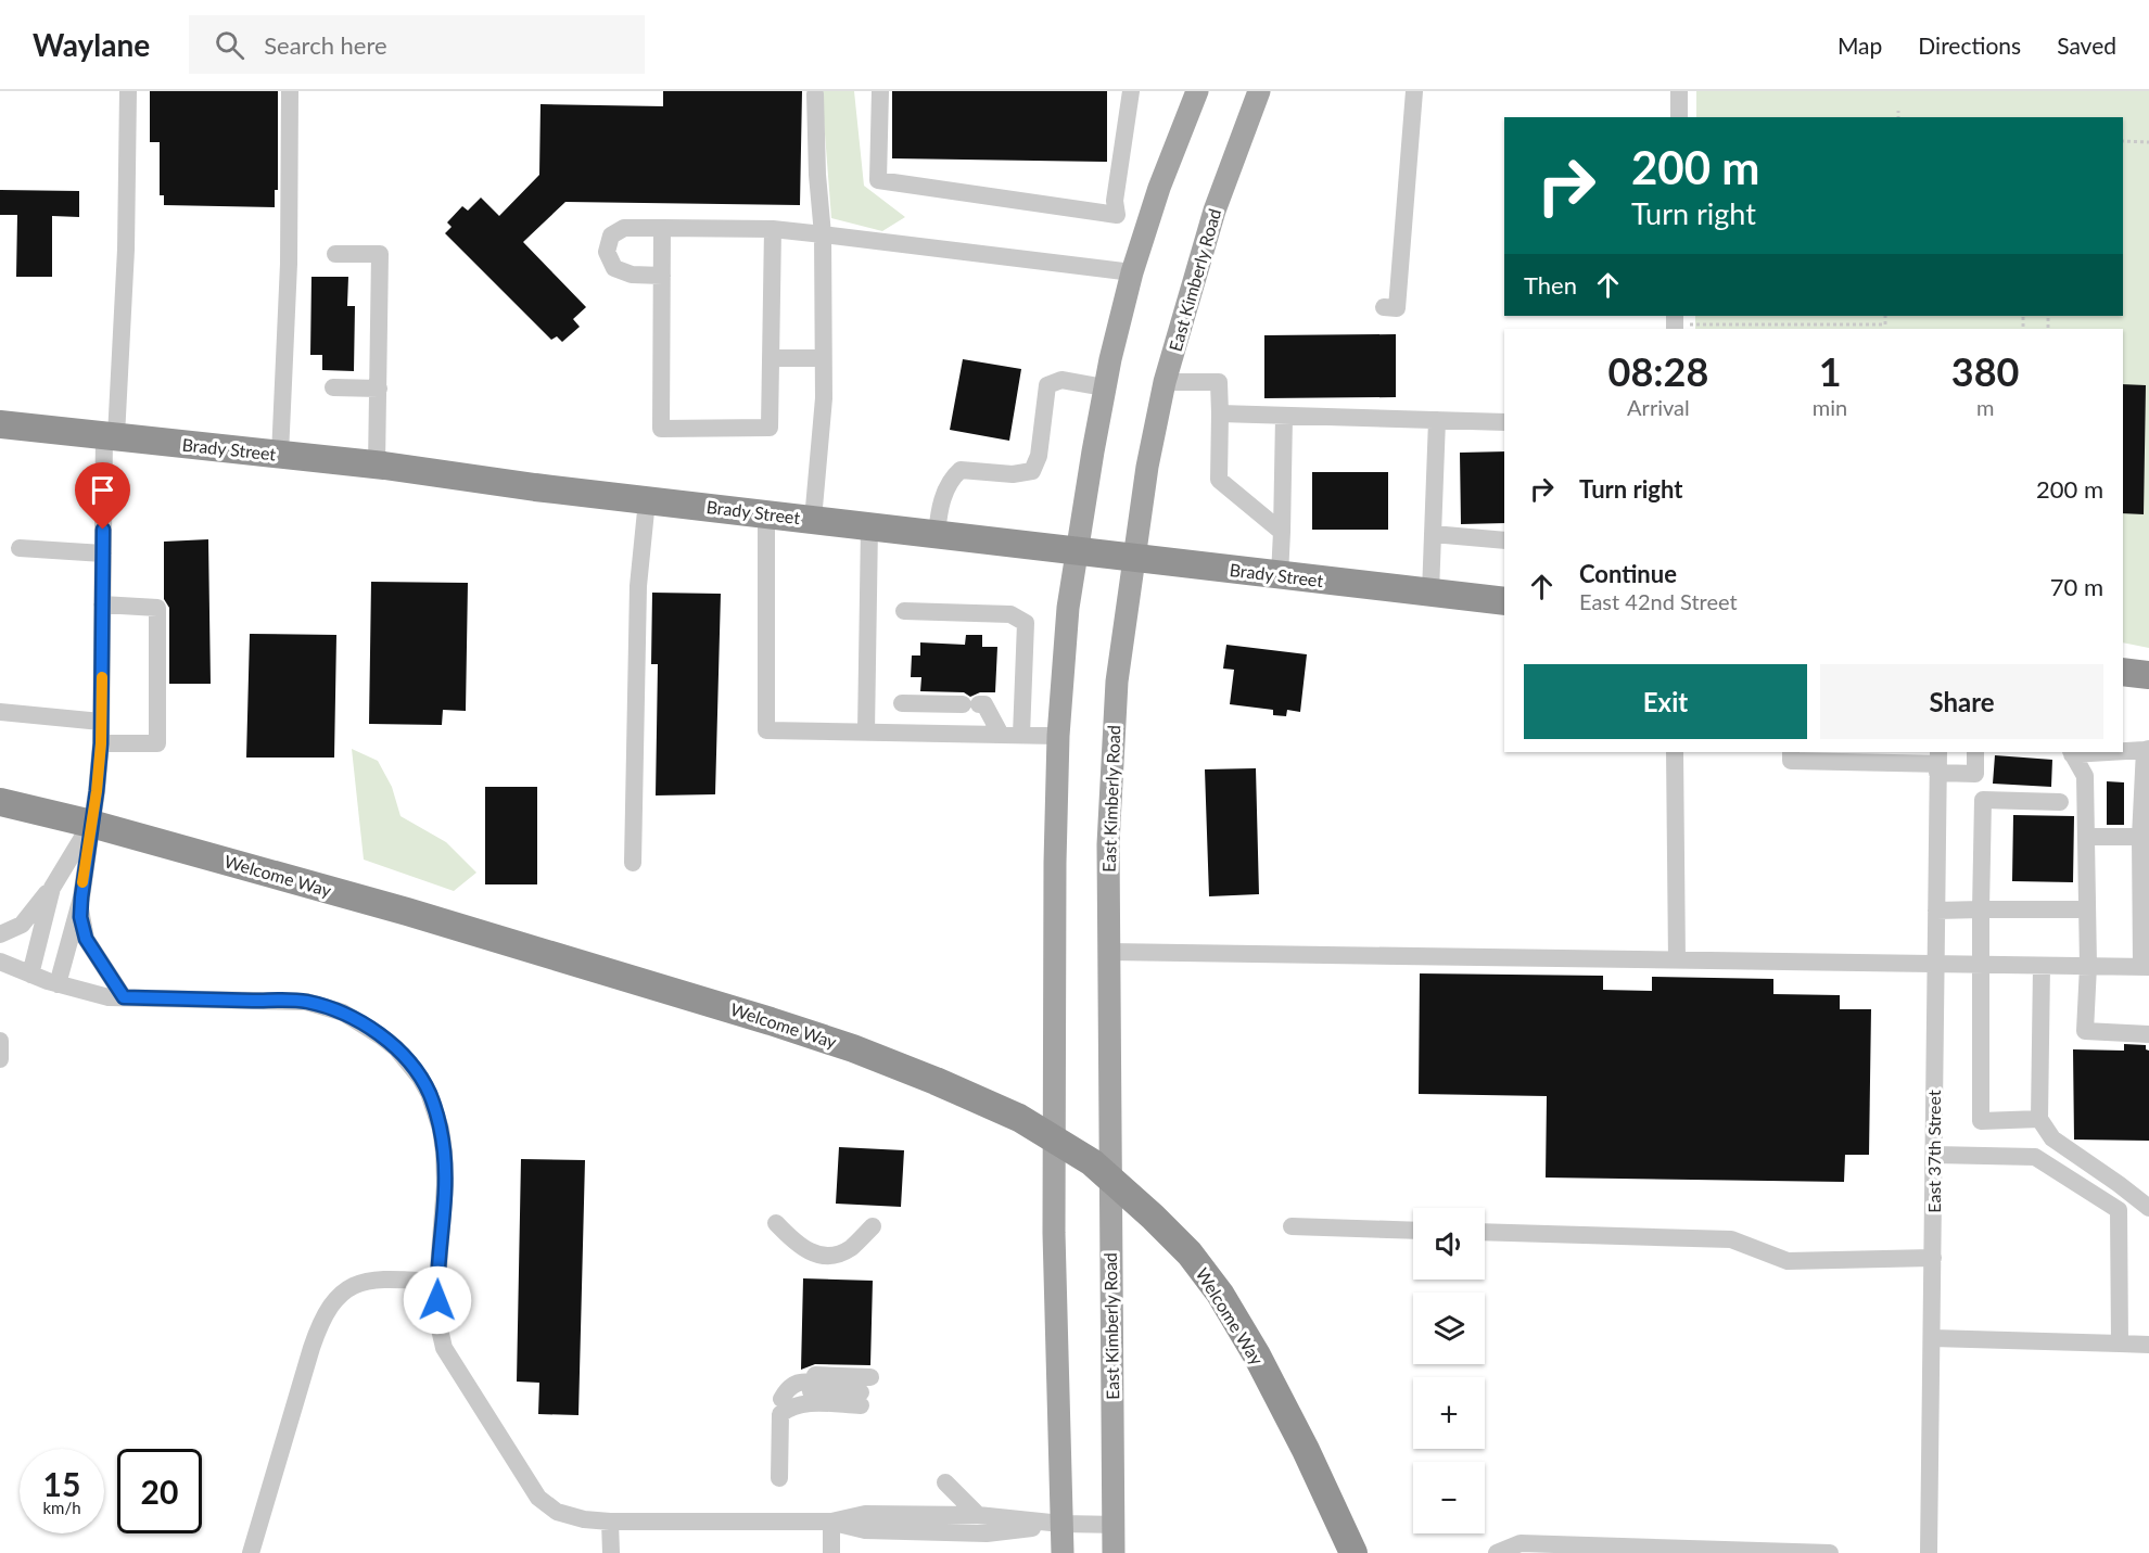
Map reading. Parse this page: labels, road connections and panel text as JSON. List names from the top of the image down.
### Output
{
  "streets": {
    "highway": ["Brady Street", "Welcome Way"],
    "main road": ["East Kimberly Road"],
    "street": ["East 37th Street"]
  },
  "crossings": [
    ["East Kimberly Road", "Brady Street"],
    ["East Kimberly Road", "Welcome Way"]
  ],
  "page": {
    "header": "Waylane",
    "search": "Search here",
    "nav": ["Map", "Directions", "Saved"],
    "turn": ["200 m", "Turn right"],
    "then": "Then",
    "eta": [
      "08:28",
      "Arrival",
      "1",
      "min",
      "380",
      "m"
    ],
    "list": [
      {
        "name": "Turn right",
        "value": "200 m"
      },
      {
        "name": "Continue",
        "note": "East 42nd Street",
        "value": "70 m"
      }
    ],
    "buttons": ["Exit", "Share"],
    "map_buttons": ["+", "−"],
    "speed": "15 km/h",
    "limit": "20"
  }
}
